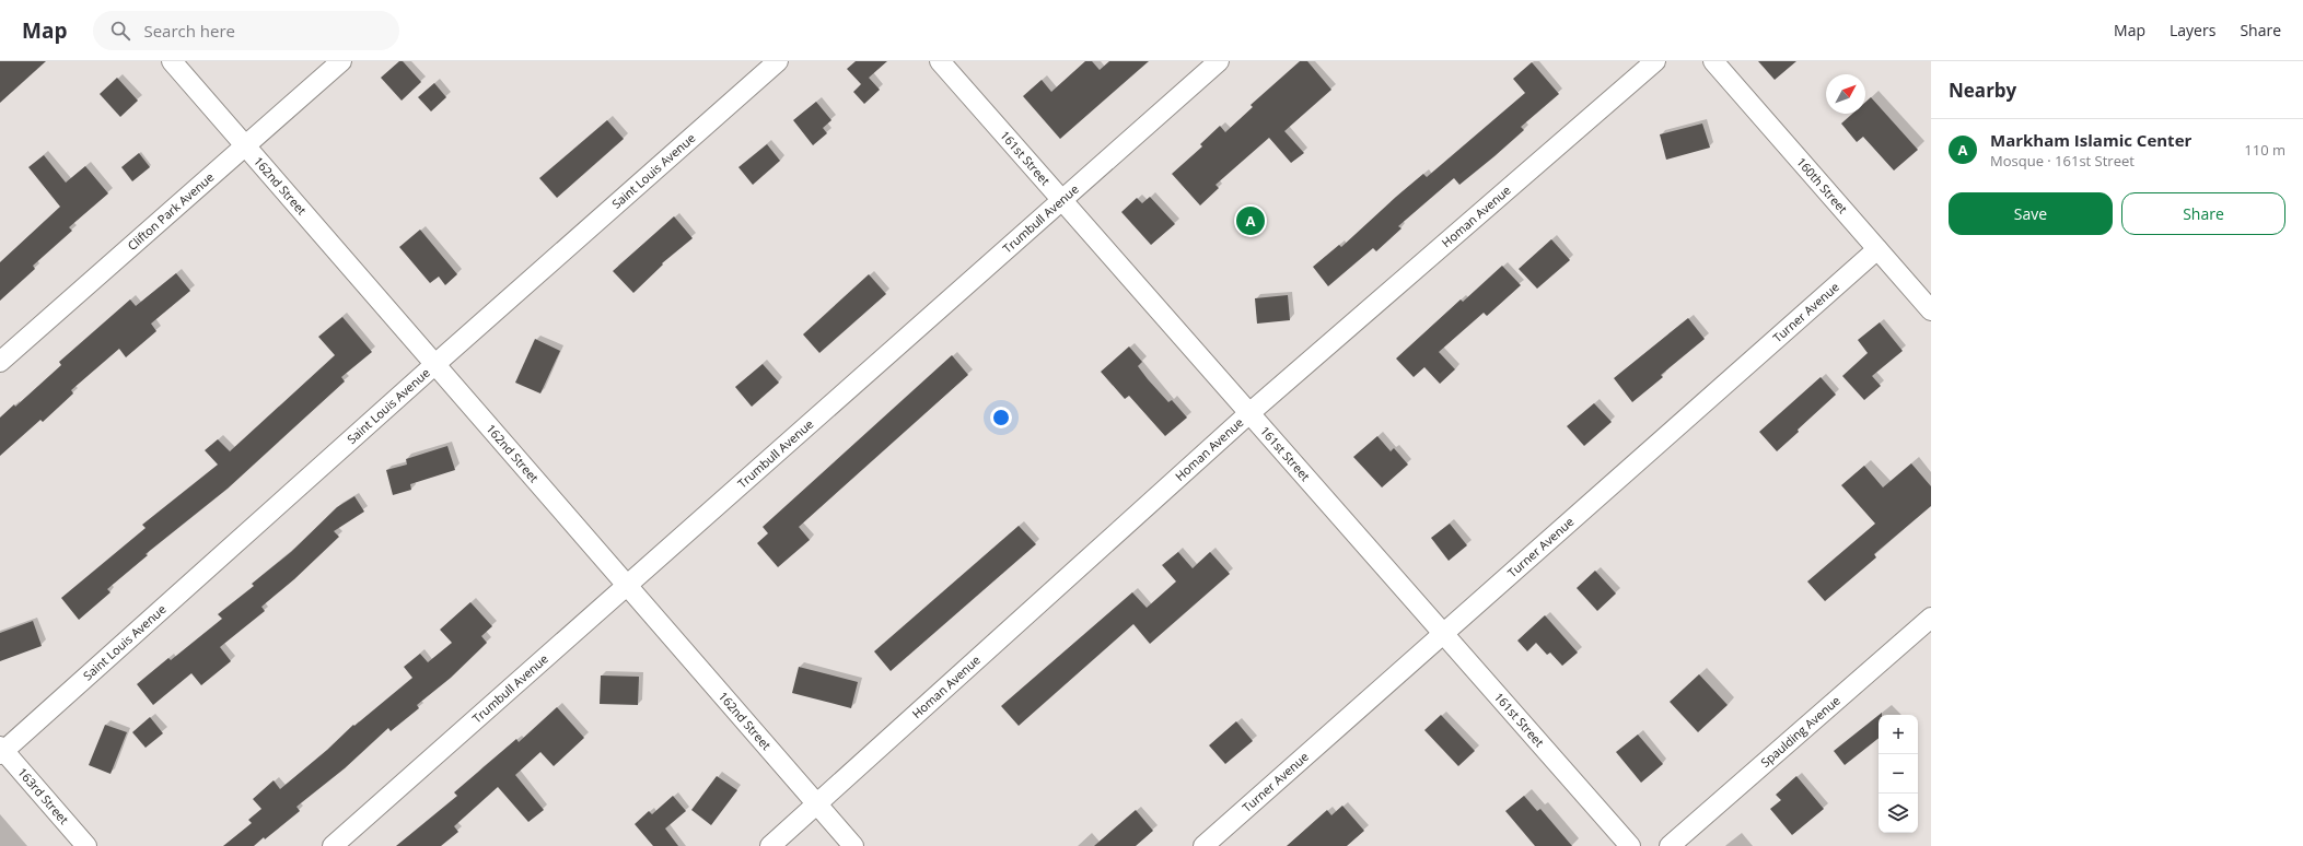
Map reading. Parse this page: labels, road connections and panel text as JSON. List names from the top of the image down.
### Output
{
  "streets": {
    "street": [
      "161st Street",
      "Saint Louis Avenue",
      "162nd Street",
      "160th Street",
      "Clifton Park Avenue",
      "Homan Avenue",
      "Trumbull Avenue",
      "Turner Avenue",
      "Spaulding Avenue",
      "163rd Street"
    ]
  },
  "crossings": [
    ["161st Street", "Homan Avenue"],
    ["161st Street", "Trumbull Avenue"],
    ["161st Street", "Turner Avenue"],
    ["Saint Louis Avenue", "162nd Street"],
    ["Saint Louis Avenue", "163rd Street"],
    ["162nd Street", "Clifton Park Avenue"],
    ["162nd Street", "Homan Avenue"],
    ["162nd Street", "Trumbull Avenue"],
    ["160th Street", "Turner Avenue"]
  ],
  "north": "top right",
  "page": {
    "header": "Map",
    "search": "Search here",
    "nav": ["Map", "Layers", "Share"],
    "heading": "Nearby",
    "list": [
      {
        "mark": "A",
        "name": "Markham Islamic Center",
        "note": "Mosque · 161st Street",
        "value": "110 m"
      }
    ],
    "buttons": ["Save", "Share"],
    "pins": "A",
    "map_buttons": ["+", "−"]
  }
}
